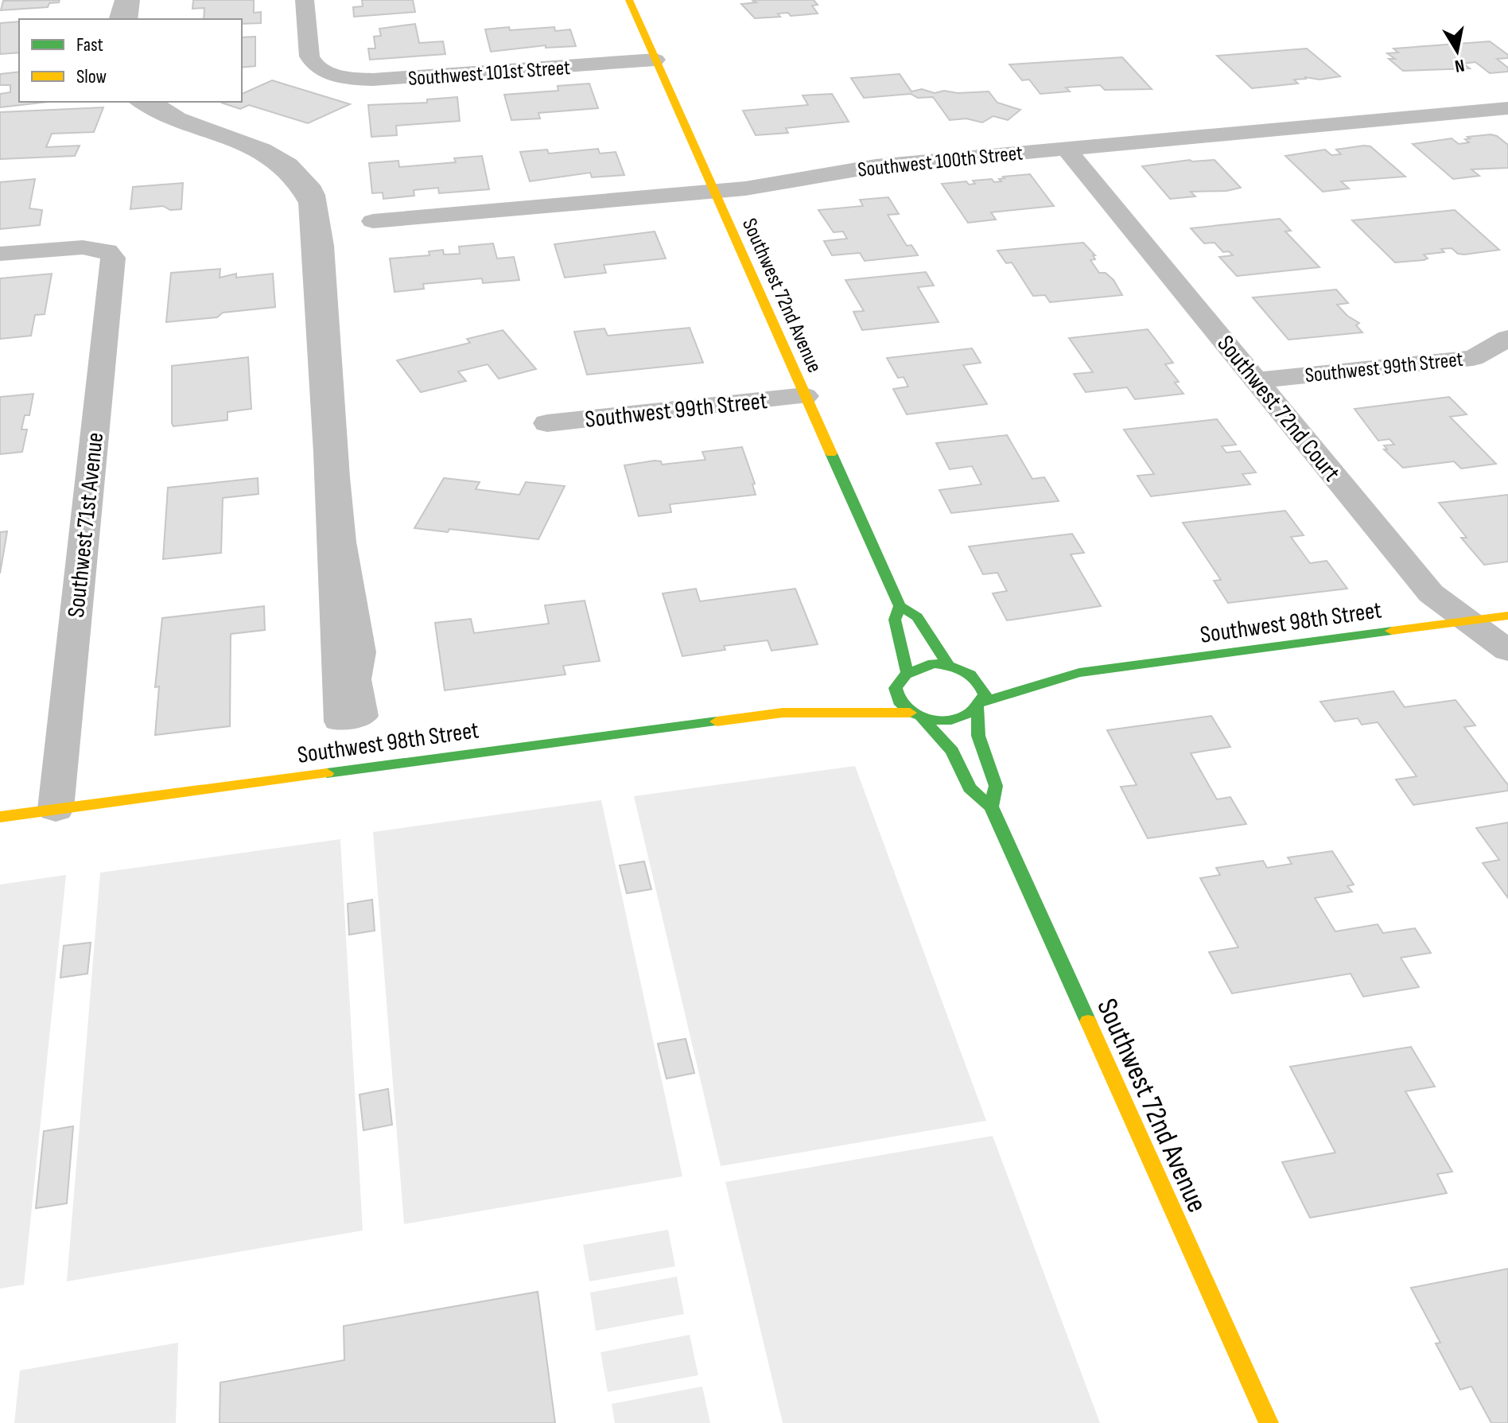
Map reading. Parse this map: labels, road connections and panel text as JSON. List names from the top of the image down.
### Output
{
  "streets": {
    "street": [
      "Southwest 101st Street",
      "Southwest 100th Street",
      "Southwest 72nd Avenue",
      "Southwest 99th Street",
      "Southwest 72nd Court",
      "Southwest 71st Avenue",
      "Southwest 98th Street"
    ]
  },
  "crossings": [
    ["Southwest 101st Street", "Southwest 72nd Avenue"],
    ["Southwest 100th Street", "Southwest 72nd Avenue"],
    ["Southwest 100th Street", "Southwest 72nd Court"],
    ["Southwest 72nd Avenue", "Southwest 99th Street"],
    ["Southwest 72nd Avenue", "Southwest 98th Street"],
    ["Southwest 99th Street", "Southwest 72nd Court"],
    ["Southwest 72nd Court", "Southwest 98th Street"],
    ["Southwest 71st Avenue", "Southwest 98th Street"]
  ],
  "legend": ["Fast", "Slow"],
  "north": "bottom"
}
